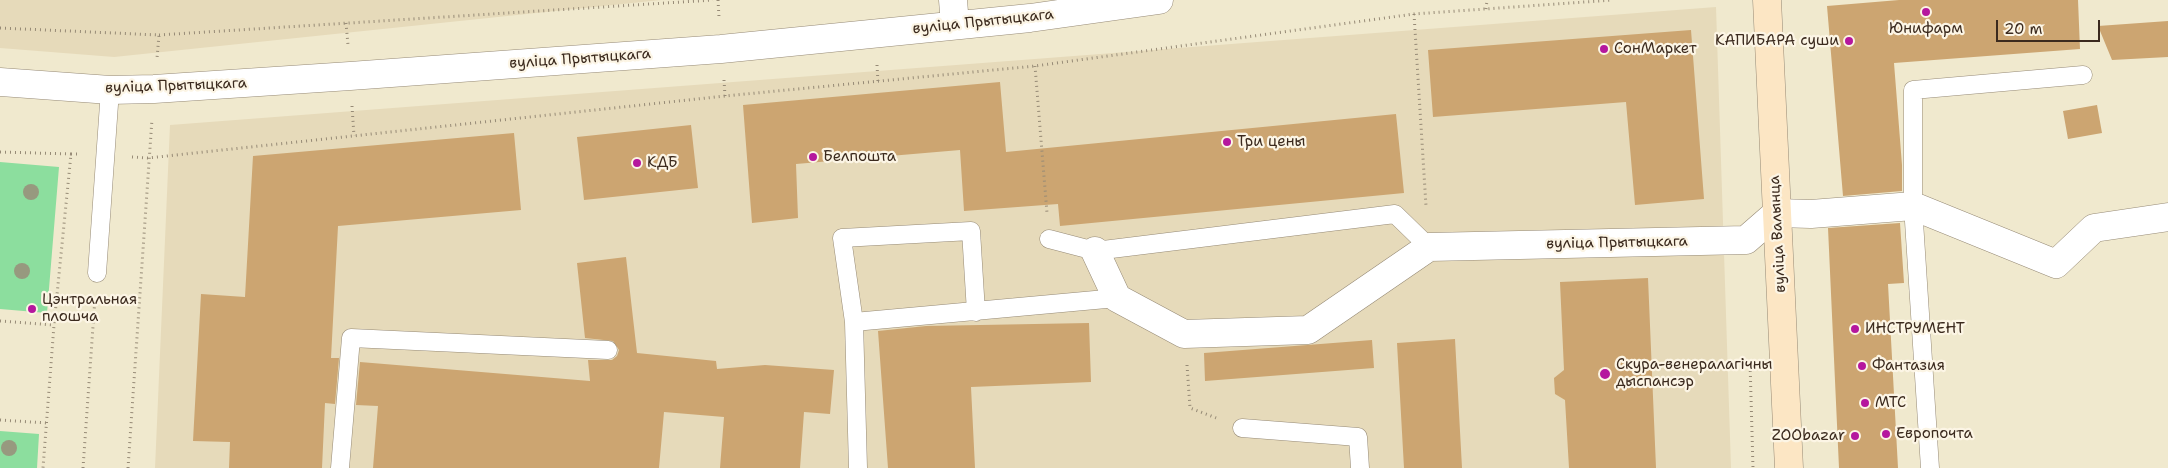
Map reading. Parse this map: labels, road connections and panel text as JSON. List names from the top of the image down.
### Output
{
  "streets": {
    "street": ["вуліца Прытыцкага", "вуліца Валынца"]
  },
  "crossings": [
    ["вуліца Прытыцкага", "вуліца Валынца"]
  ],
  "places": [
    "Юнифарм",
    "КАПИБАРА суши",
    "СонМаркет",
    "Три цены",
    "Белпошта",
    "КДБ",
    "Цэнтральная плошча",
    "ИНСТРУМЕНТ",
    "Фантазия",
    "Скура-венералагічны дыспансэр",
    "МТС",
    "Европочта",
    "ZOObazar"
  ],
  "scale_bar": "20 m"
}
